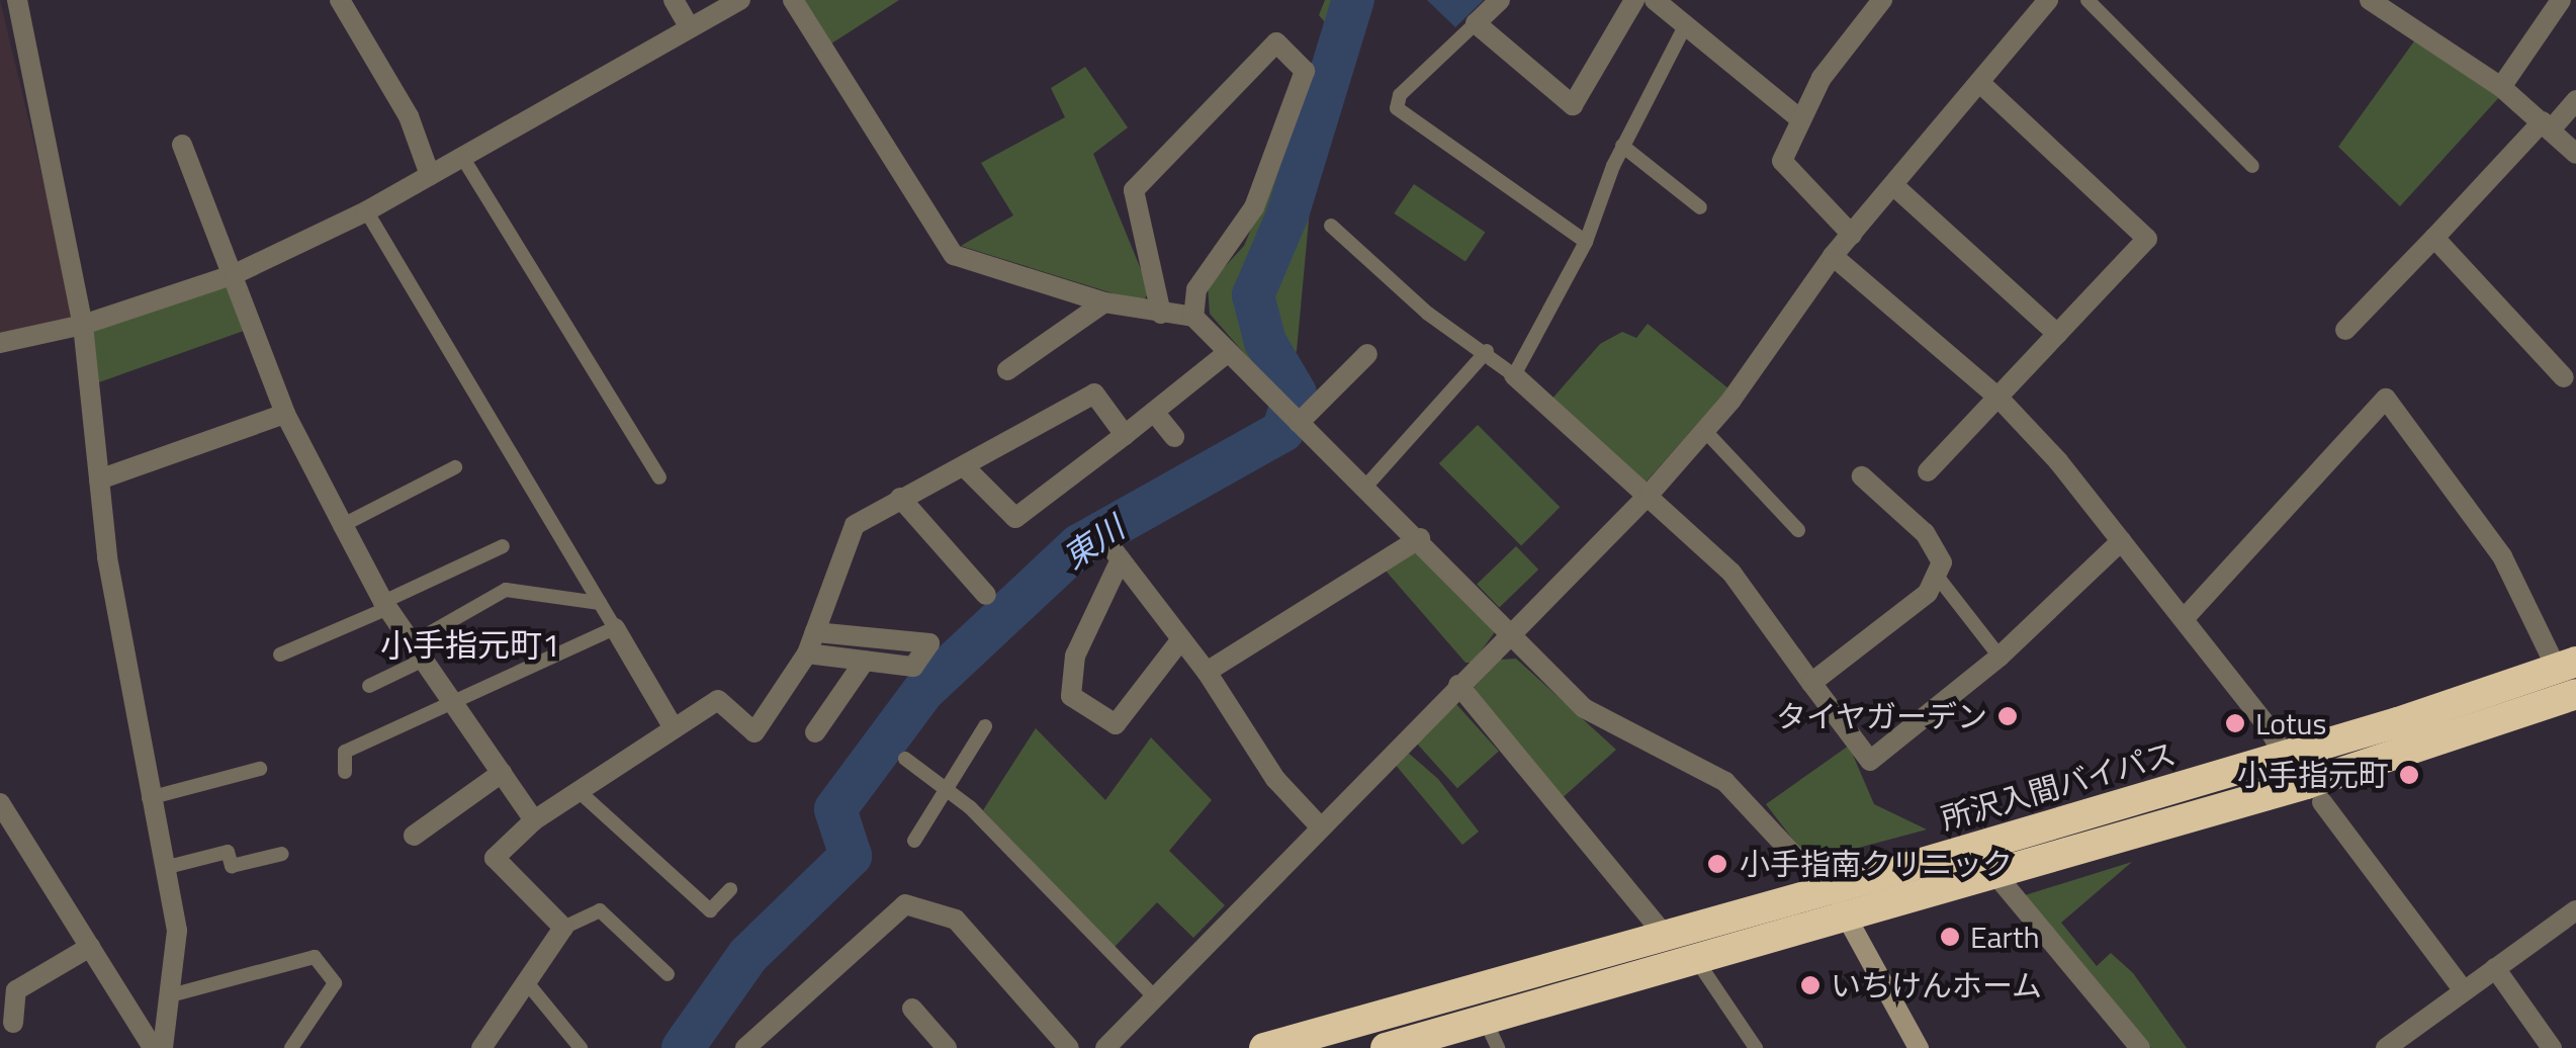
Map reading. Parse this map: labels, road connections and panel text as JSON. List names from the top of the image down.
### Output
{
  "streets": {
    "highway": ["所沢入間バイパス"]
  },
  "districts": ["小手指元町1"],
  "water": ["東川"],
  "places": [
    "タイヤガーデン",
    "Lotus",
    "小手指元町",
    "小手指南クリニック",
    "Earth",
    "いちけんホーム"
  ]
}
